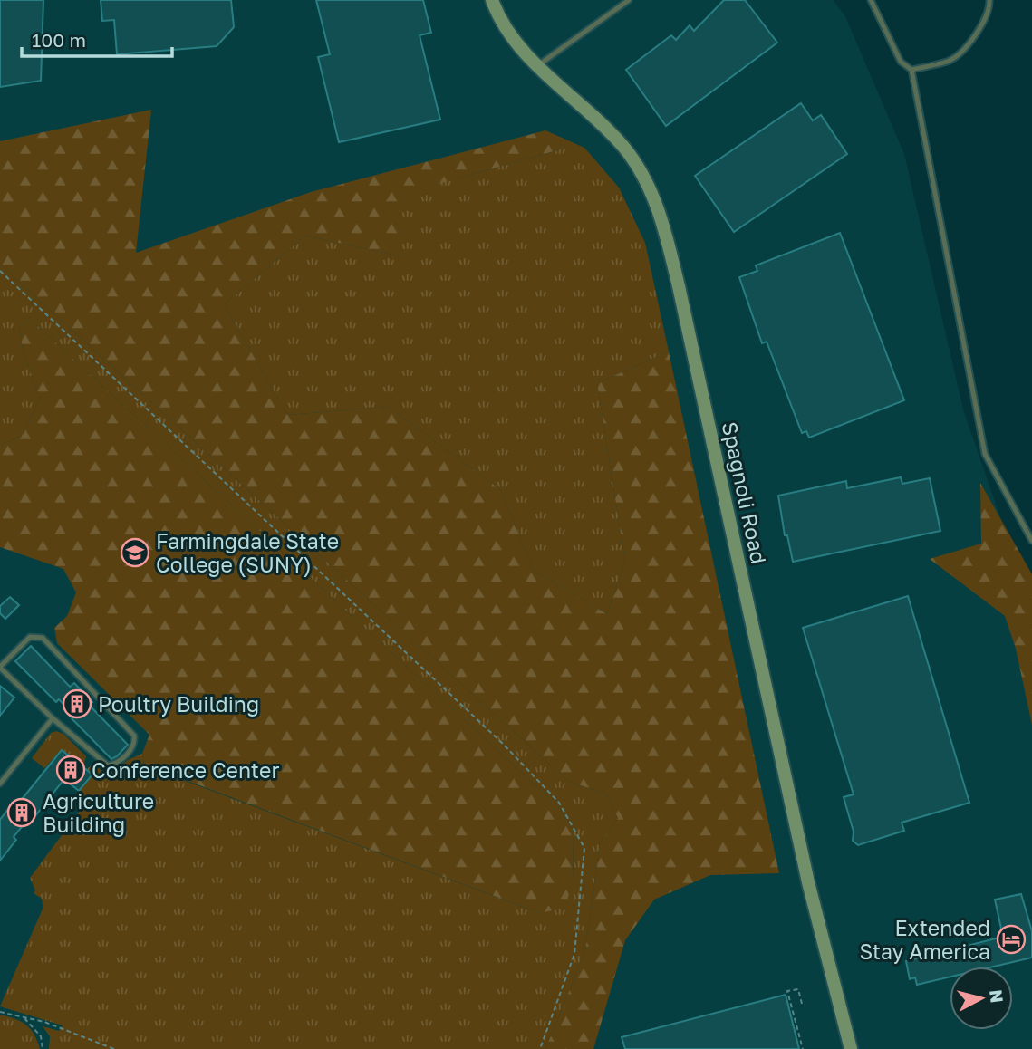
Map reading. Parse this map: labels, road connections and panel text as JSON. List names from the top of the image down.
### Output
{
  "streets": {
    "main road": ["Spagnoli Road"]
  },
  "places": {
    "school or university": ["Farmingdale State College (SUNY)"],
    "building": ["Poultry Building", "Conference Center", "Agriculture Building"],
    "hotel": ["Extended Stay America"]
  },
  "scale_bar": "100 m",
  "north": "right"
}
